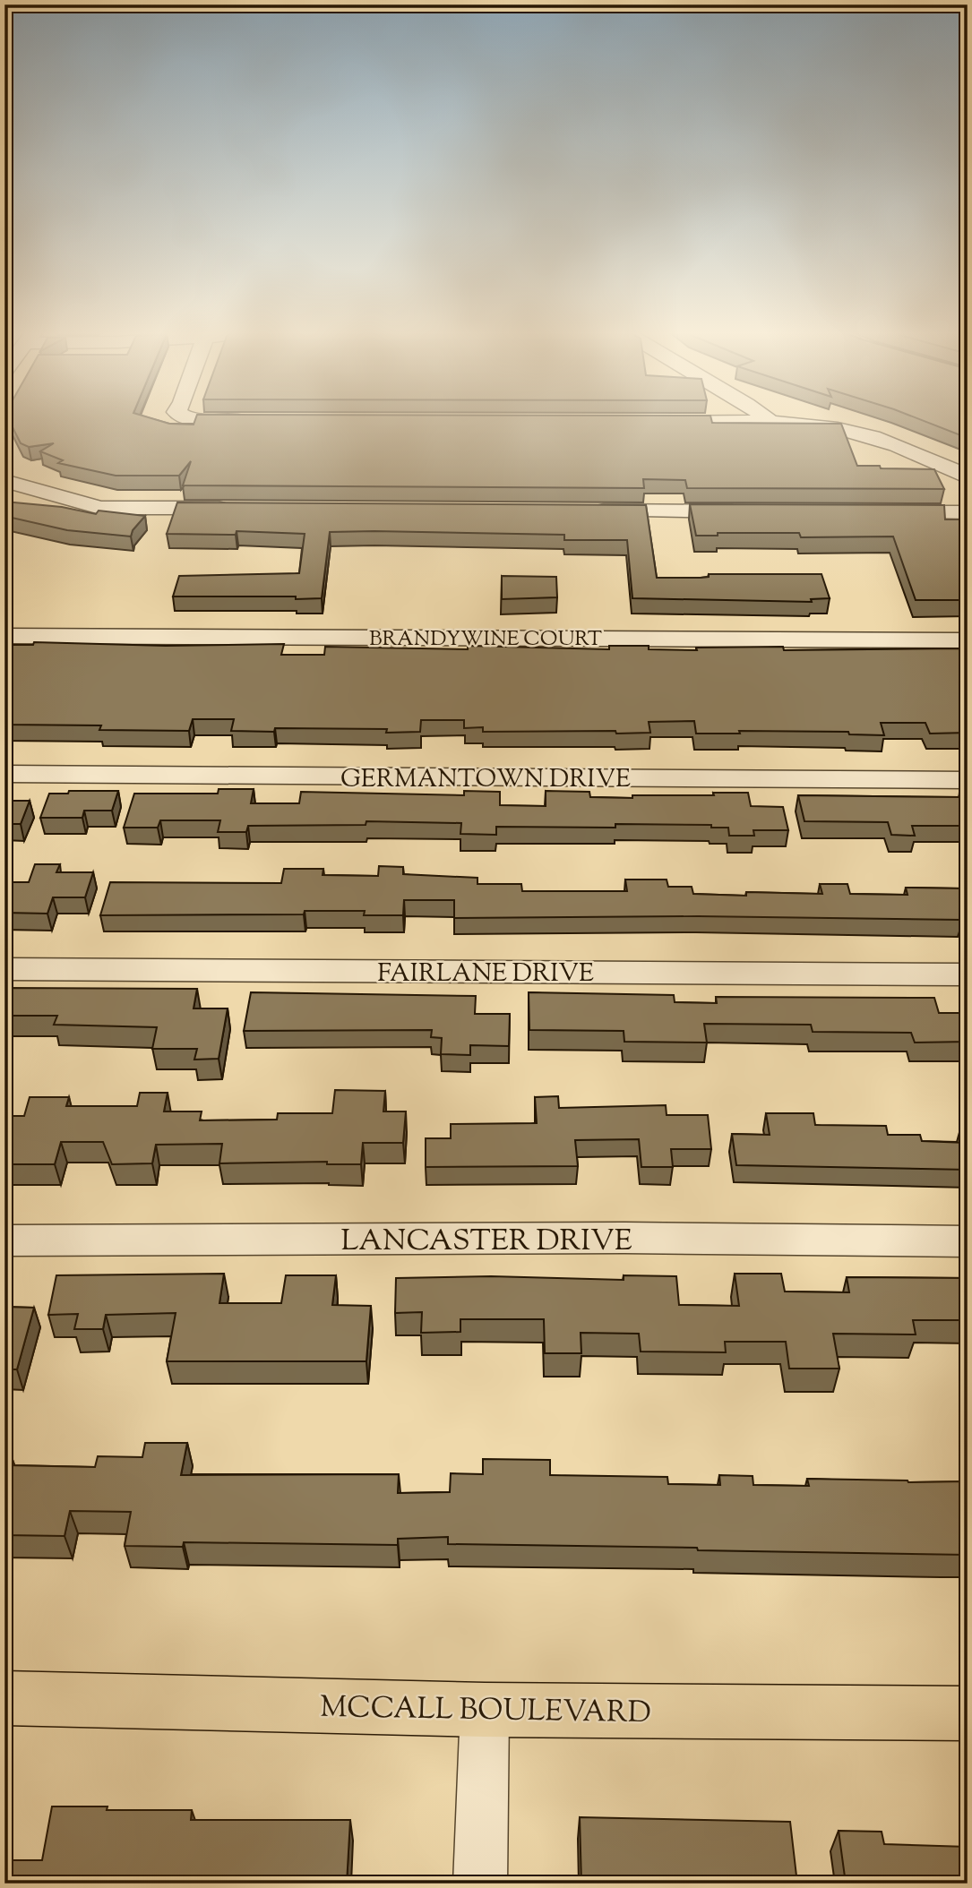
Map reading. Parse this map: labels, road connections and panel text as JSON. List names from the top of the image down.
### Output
{
  "streets": {
    "main road": ["MCCALL BOULEVARD"],
    "street": [
      "BRANDYWINE COURT",
      "GERMANTOWN DRIVE",
      "FAIRLANE DRIVE",
      "LANCASTER DRIVE"
    ]
  }
}
